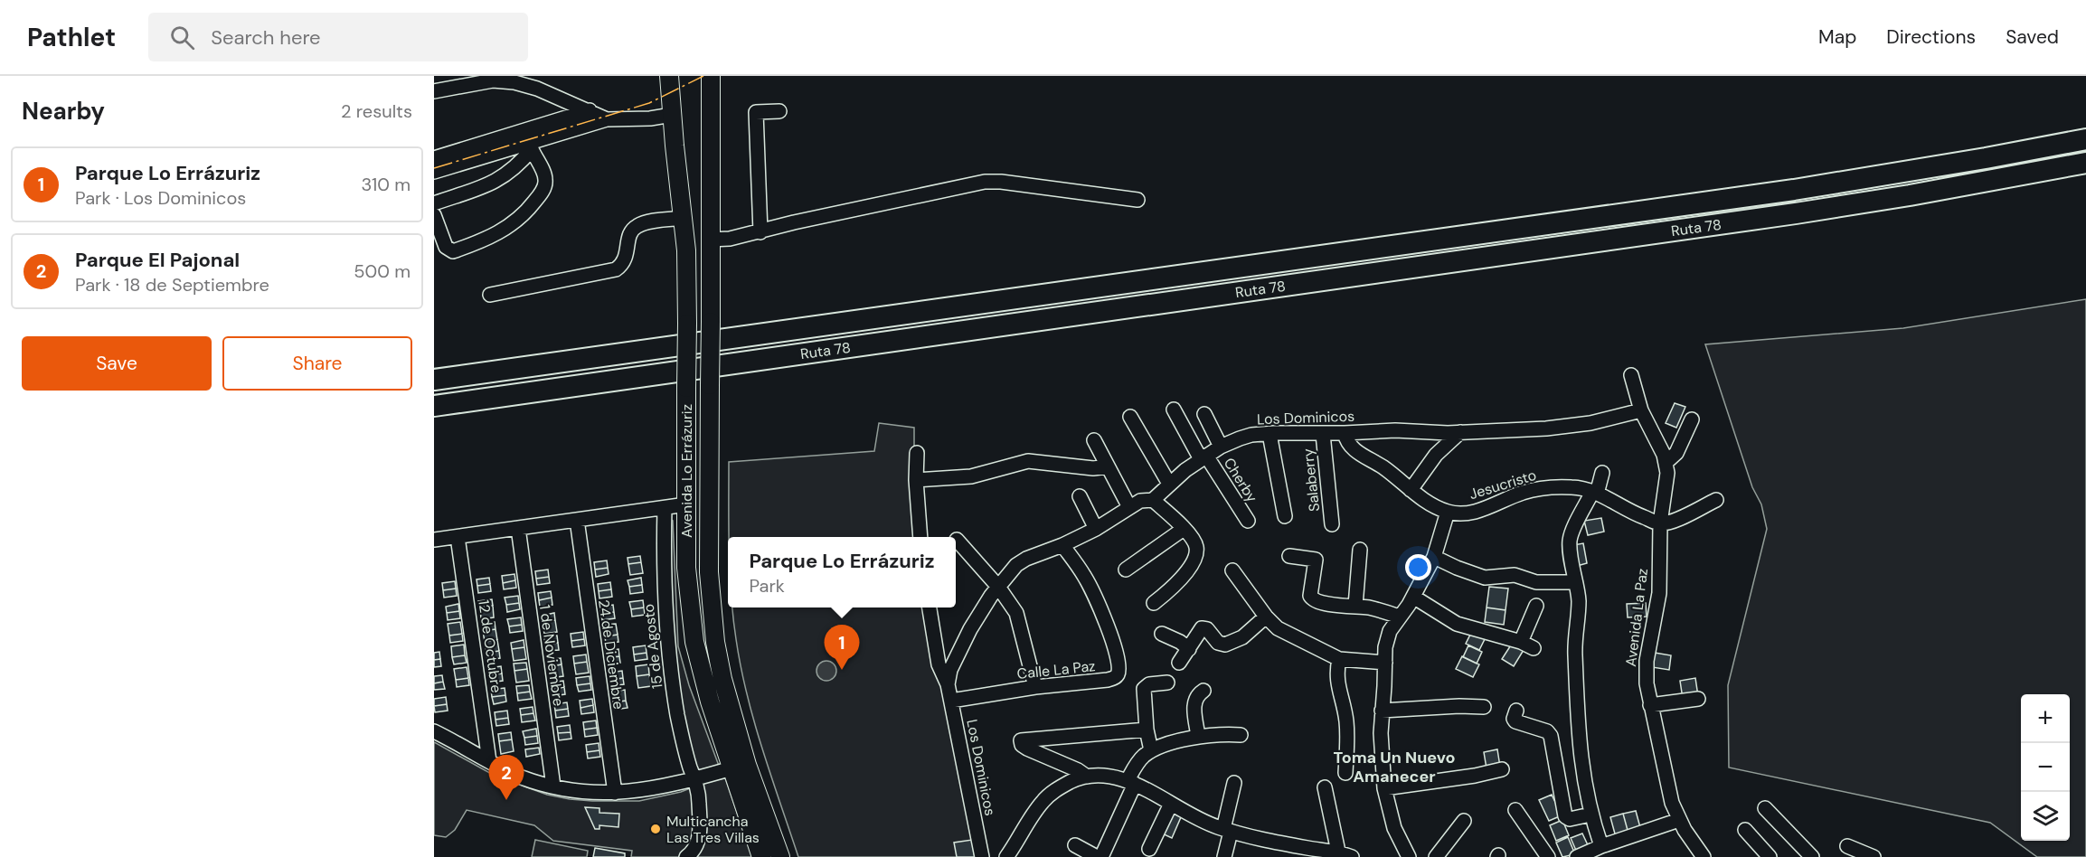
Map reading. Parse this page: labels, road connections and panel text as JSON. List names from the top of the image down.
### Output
{
  "streets": {
    "highway": ["Ruta 78"],
    "main road": ["Avenida Lo Errázuriz"],
    "street": [
      "Los Dominicos",
      "Cherby",
      "Salaberry",
      "Jesucristo",
      "Avenida La Paz",
      "12 de Octubre",
      "15 de Agosto",
      "24 de Diciembre",
      "1 de Noviembre",
      "Calle La Paz"
    ]
  },
  "crossings": [
    ["Los Dominicos", "Cherby"],
    ["Los Dominicos", "Salaberry"],
    ["Los Dominicos", "Jesucristo"],
    ["Los Dominicos", "Avenida La Paz"],
    ["Los Dominicos", "Calle La Paz"],
    ["Jesucristo", "Avenida La Paz"]
  ],
  "districts": ["Toma Un Nuevo Amanecer"],
  "places": ["Multicancha Las Tres Villas"],
  "page": {
    "header": "Pathlet",
    "search": "Search here",
    "nav": ["Map", "Directions", "Saved"],
    "heading": ["Nearby", "2 results"],
    "list": [
      {
        "mark": "1",
        "name": "Parque Lo Errázuriz",
        "note": "Park · Los Dominicos",
        "value": "310 m"
      },
      {
        "mark": "2",
        "name": "Parque El Pajonal",
        "note": "Park · 18 de Septiembre",
        "value": "500 m"
      }
    ],
    "buttons": ["Save", "Share"],
    "popup": ["Parque Lo Errázuriz", "Park"],
    "pins": ["1", "2"],
    "map_buttons": ["+", "−"]
  }
}
